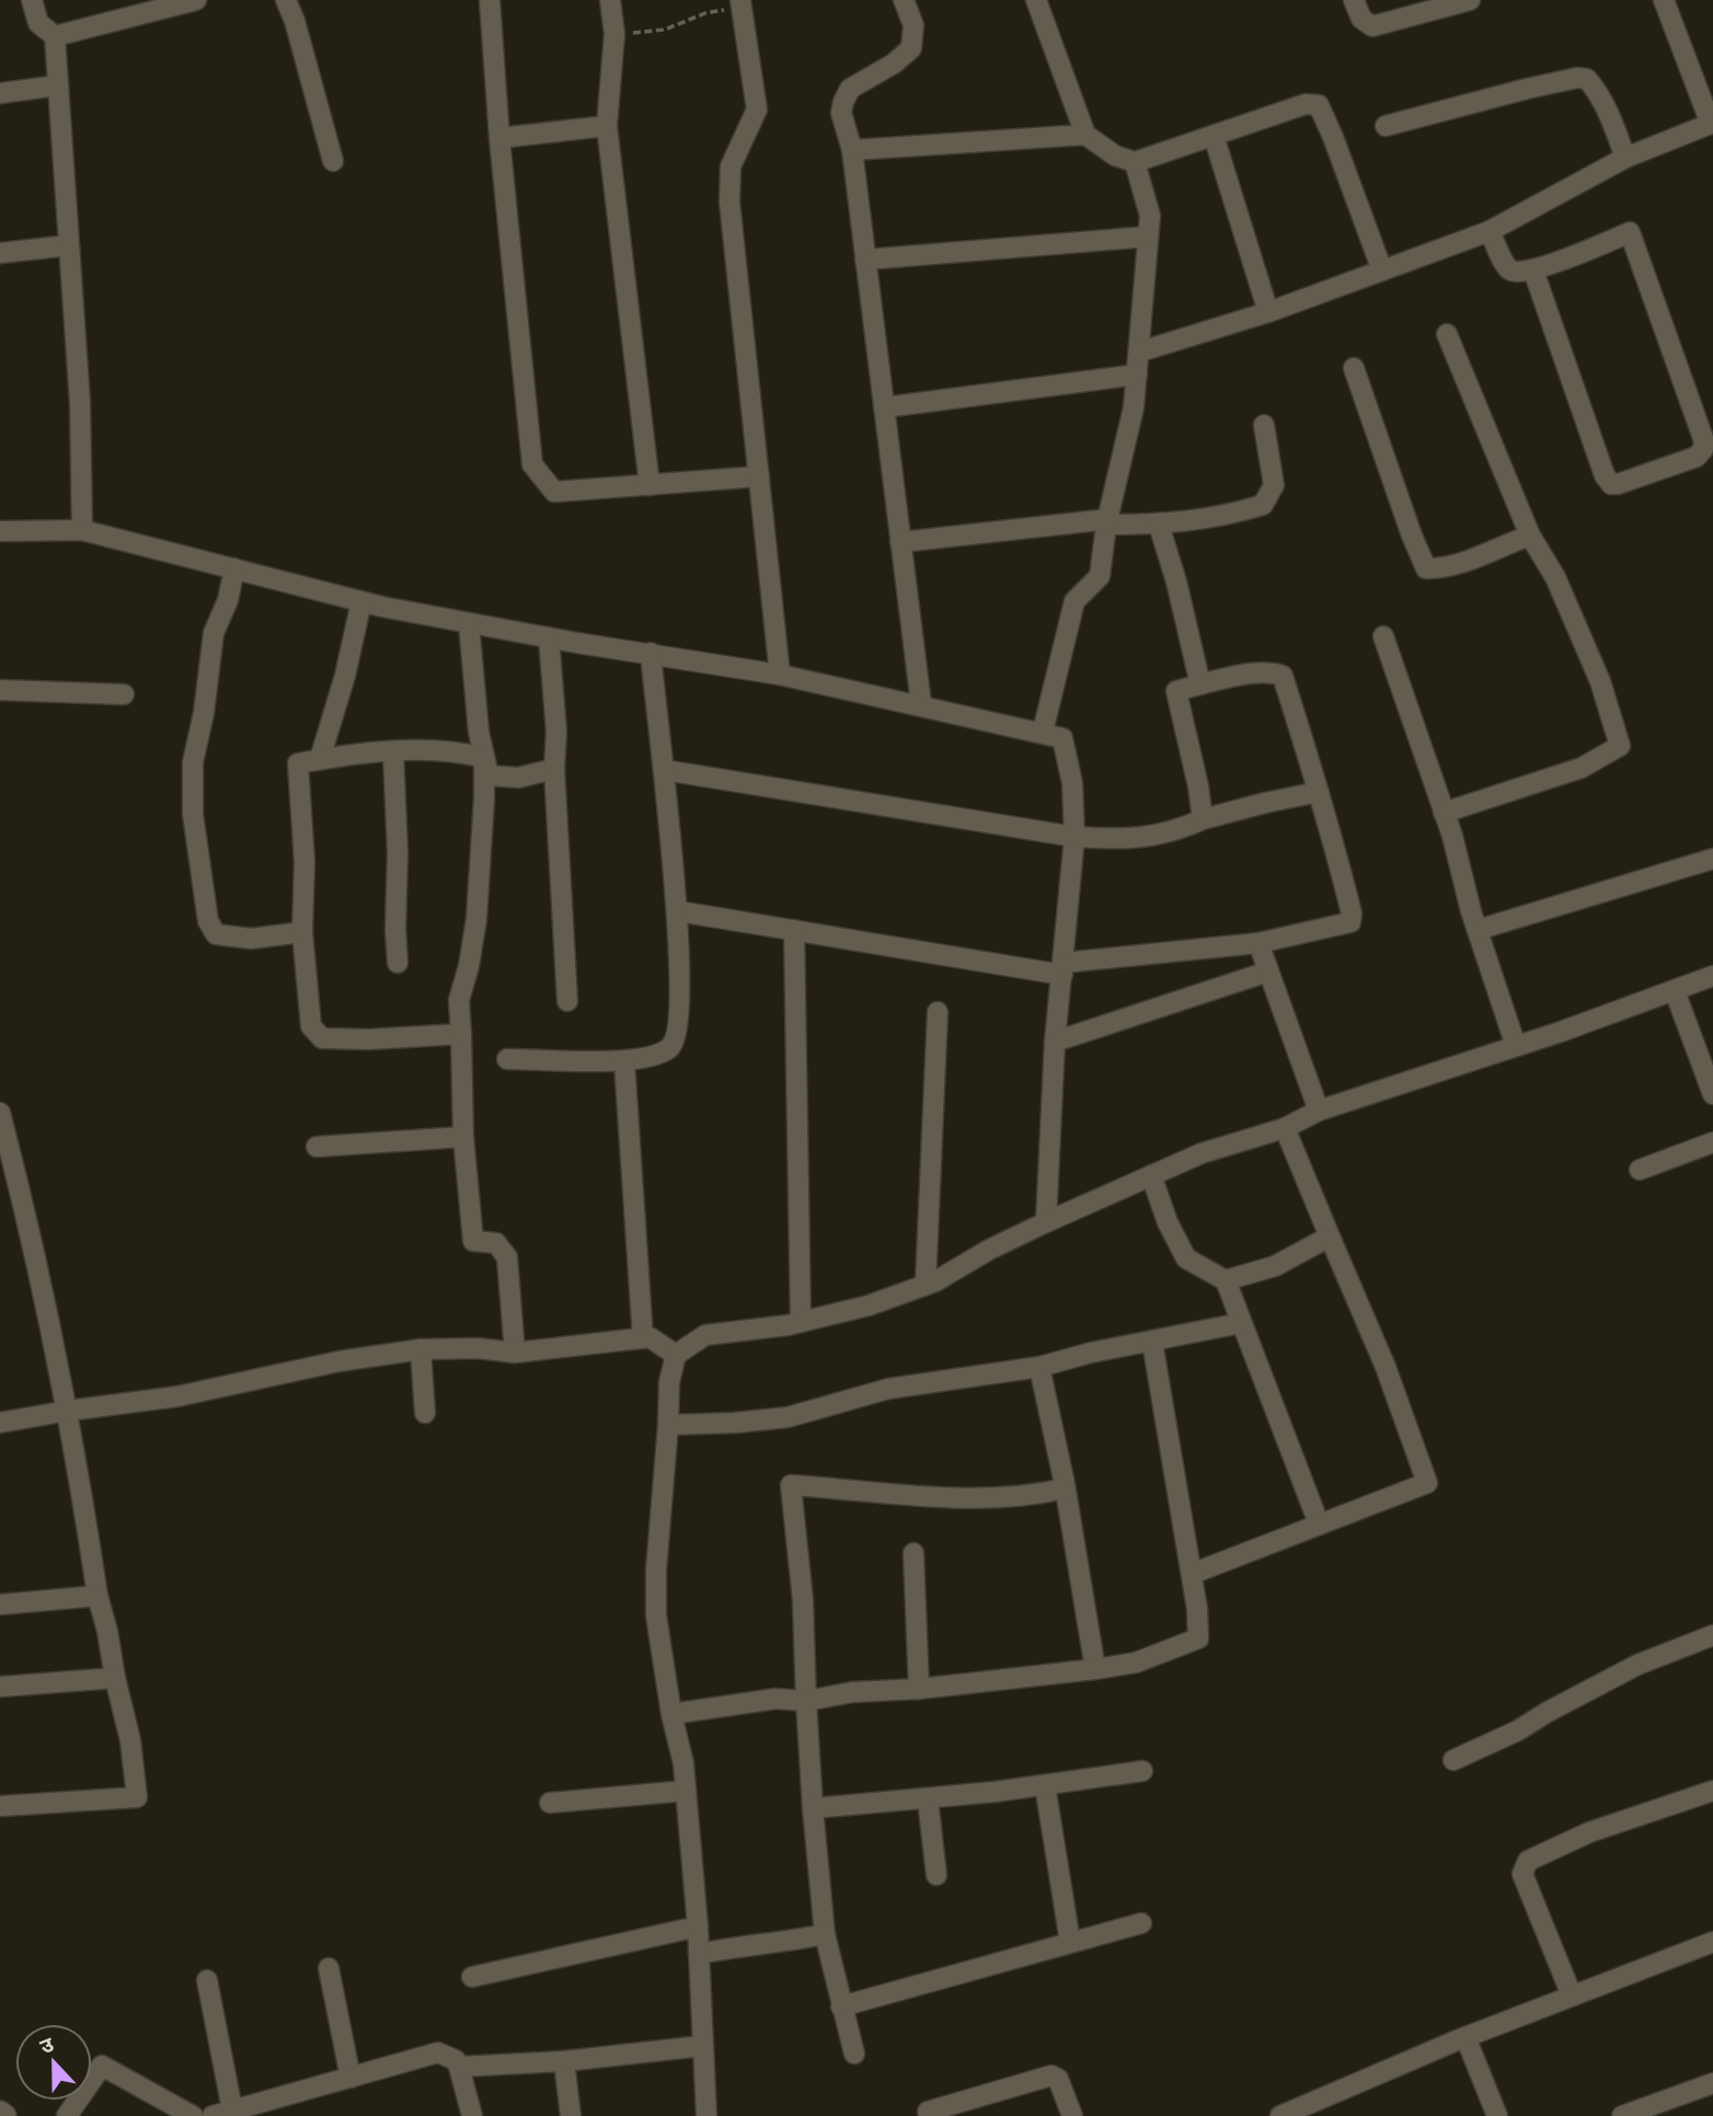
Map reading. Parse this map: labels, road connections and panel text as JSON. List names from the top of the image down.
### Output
{
  "north": "top"
}
